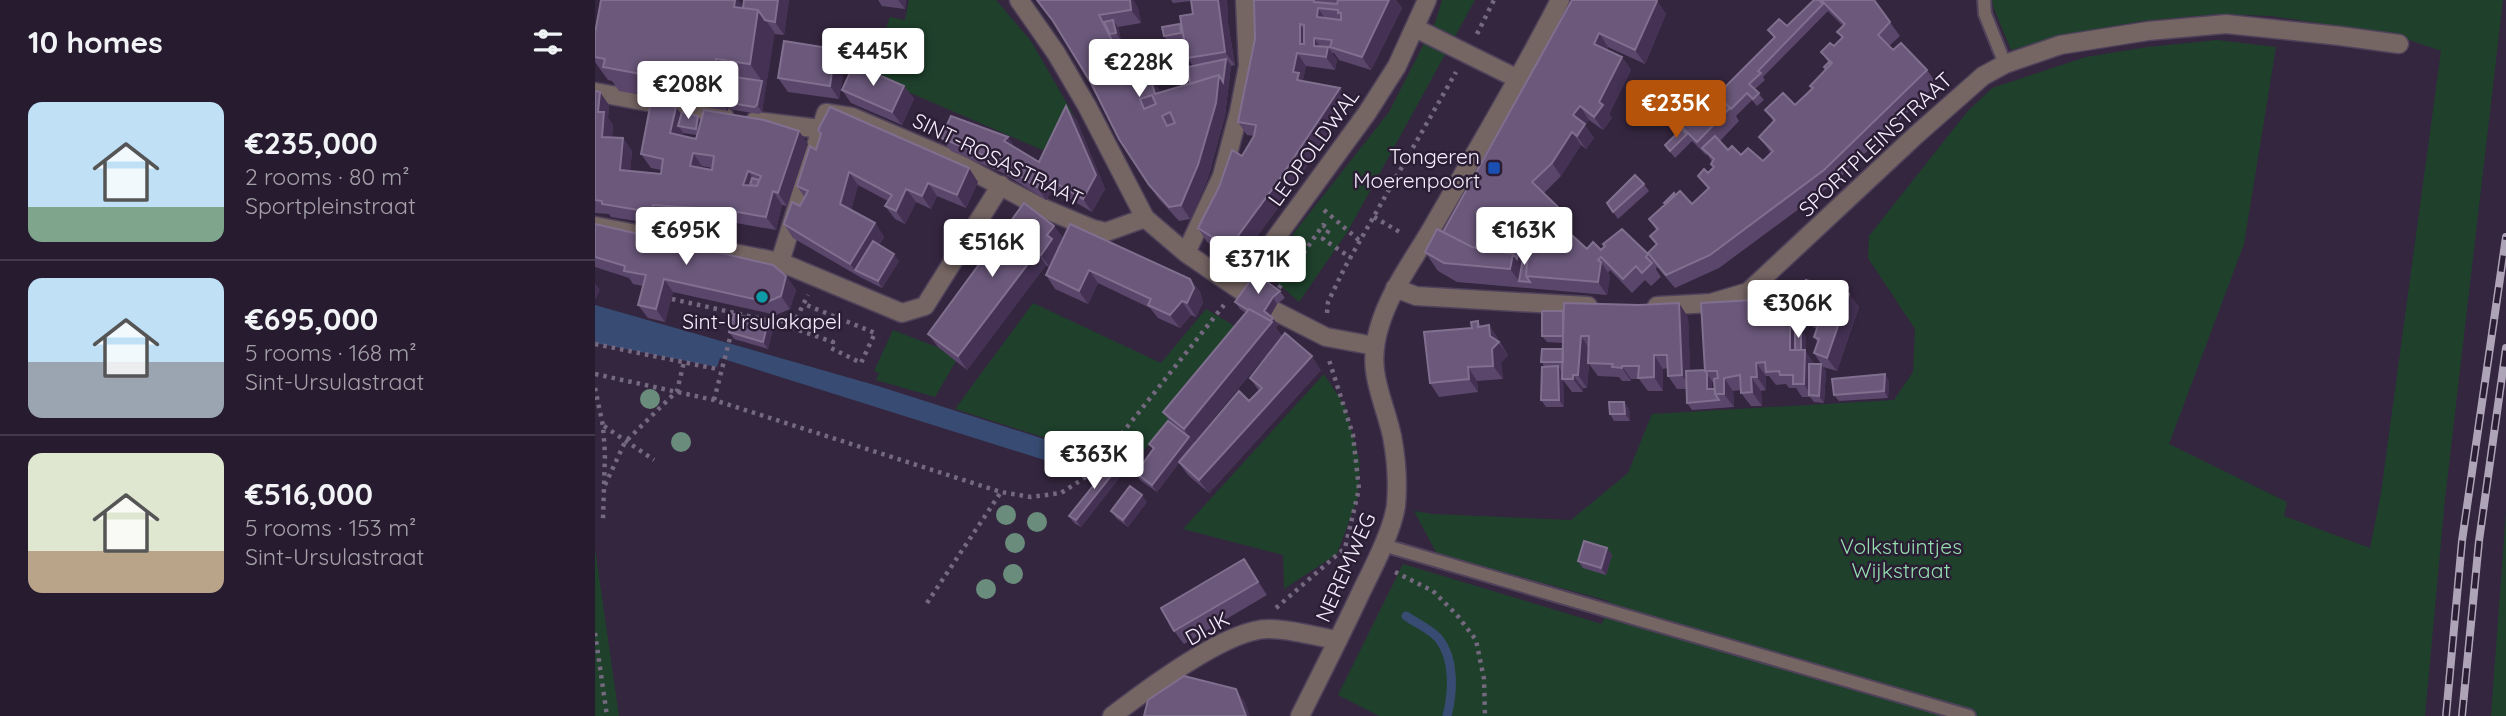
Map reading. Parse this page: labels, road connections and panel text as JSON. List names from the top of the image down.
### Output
{
  "streets": {
    "street": [
      "SPORTPLEINSTRAAT",
      "LEOPOLDWAL",
      "SINT-ROSASTRAAT",
      "NEREMWEG",
      "DIJK"
    ]
  },
  "crossings": [
    ["NEREMWEG", "DIJK"]
  ],
  "parks": ["Volkstuintjes Wijkstraat"],
  "places": {
    "transit": ["Tongeren Moerenpoort"],
    "other": ["Sint-Ursulakapel"]
  },
  "page": {
    "heading": "10 homes",
    "price": [
      "€445K",
      "€228K",
      "€208K",
      "€235K",
      "€695K",
      "€163K",
      "€516K",
      "€371K",
      "€306K",
      "€363K"
    ],
    "list": [
      {
        "name": "€235,000",
        "note": "2 rooms · 80 m² · Sportpleinstraat"
      },
      {
        "name": "€695,000",
        "note": "5 rooms · 168 m² · Sint-Ursulastraat"
      },
      {
        "name": "€516,000",
        "note": "5 rooms · 153 m² · Sint-Ursulastraat"
      }
    ]
  }
}
